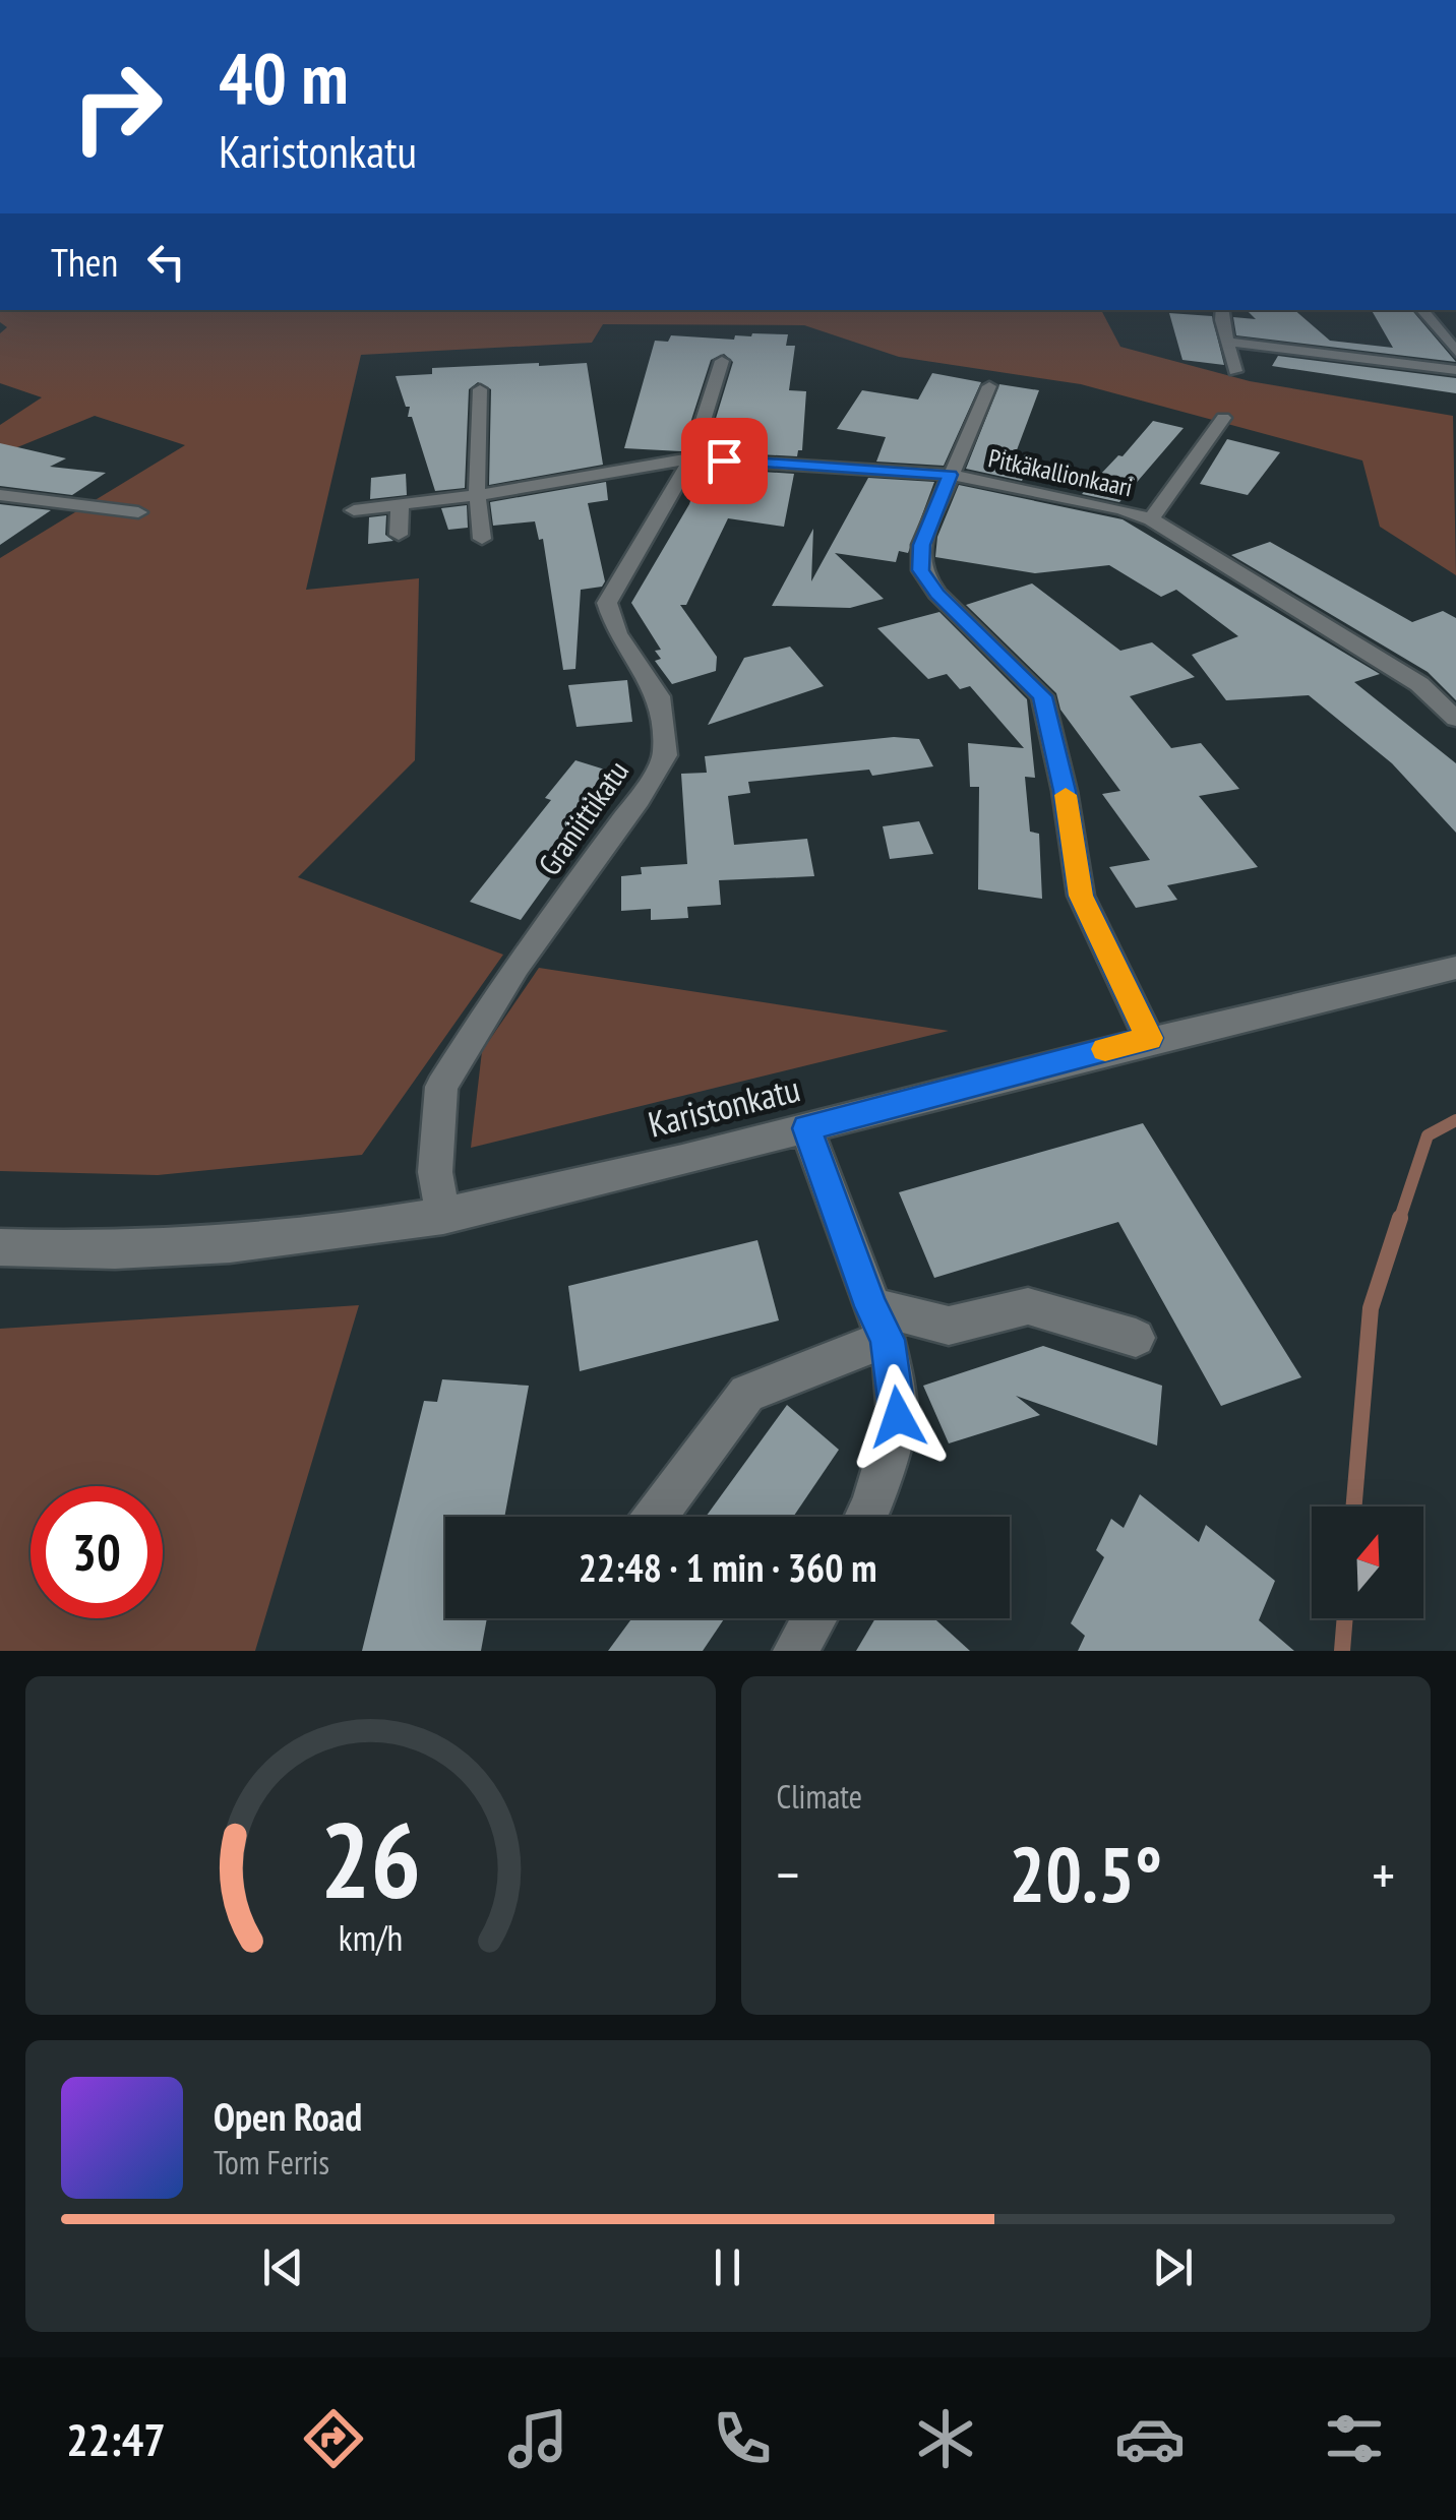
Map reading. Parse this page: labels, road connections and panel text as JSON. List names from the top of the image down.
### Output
{
  "streets": {
    "street": ["Pitkäkallionkaari", "Graniittikatu", "Karistonkatu"]
  },
  "crossings": [
    ["Pitkäkallionkaari", "Graniittikatu"],
    ["Graniittikatu", "Karistonkatu"]
  ],
  "north": "top",
  "page": {
    "turn": ["40 m", "Karistonkatu"],
    "then": "Then",
    "limit": "30",
    "trip": "22:48 · 1 min · 360 m",
    "tile": "Climate",
    "heat": ["−", "20.5°", "+"],
    "song": ["Open Road", "Tom Ferris"],
    "tabs": "22:47",
    "gauge": ["26", "km/h"]
  }
}
